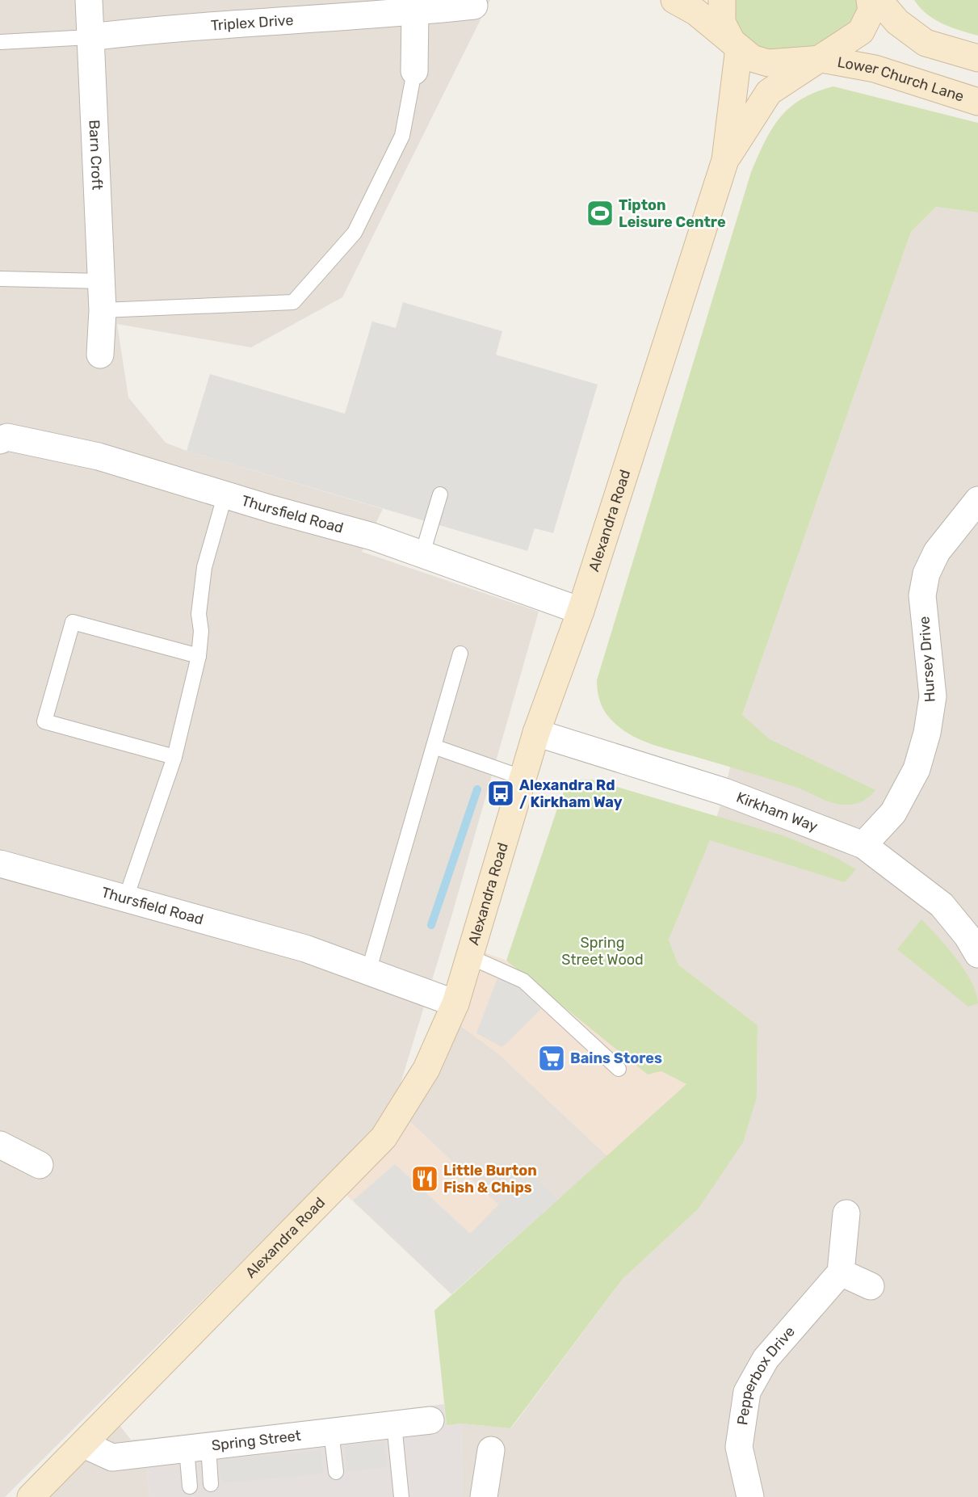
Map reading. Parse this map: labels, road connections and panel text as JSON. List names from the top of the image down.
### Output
{
  "streets": {
    "main road": ["Lower Church Lane", "Alexandra Road"],
    "street": [
      "Triplex Drive",
      "Barn Croft",
      "Thursfield Road",
      "Hursey Drive",
      "Kirkham Way",
      "Pepperbox Drive",
      "Spring Street"
    ]
  },
  "crossings": [
    ["Triplex Drive", "Barn Croft"],
    ["Lower Church Lane", "Alexandra Road"],
    ["Thursfield Road", "Alexandra Road"],
    ["Alexandra Road", "Kirkham Way"],
    ["Alexandra Road", "Spring Street"],
    ["Hursey Drive", "Kirkham Way"]
  ],
  "parks": ["Spring Street Wood"],
  "places": {
    "sports": ["Tipton Leisure Centre"],
    "bus stop": ["Alexandra Rd / Kirkham Way"],
    "supermarket": ["Bains Stores"],
    "restaurant": ["Little Burton Fish & Chips"]
  }
}
